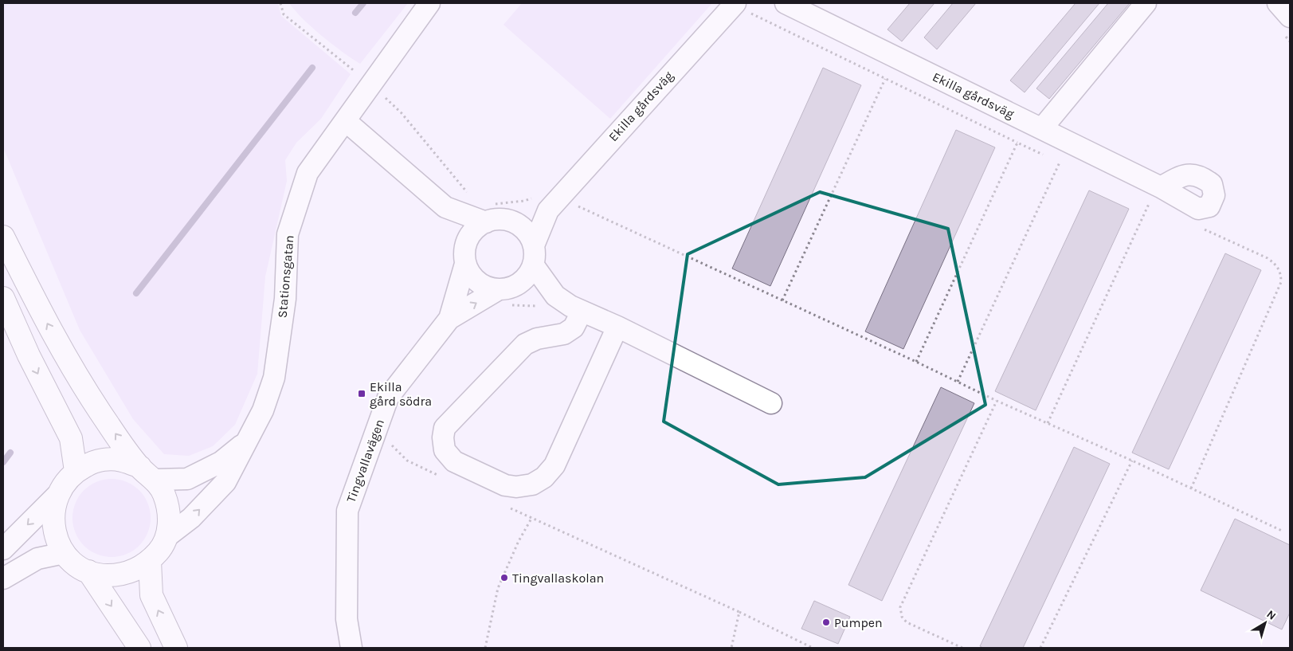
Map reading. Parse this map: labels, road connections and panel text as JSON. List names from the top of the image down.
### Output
{
  "streets": {
    "street": ["Ekilla gårdsväg", "Stationsgatan", "Tingvallavägen"]
  },
  "places": {
    "transit": ["Ekilla gård södra"],
    "other": ["Tingvallaskolan", "Pumpen"]
  },
  "north": "top right"
}
